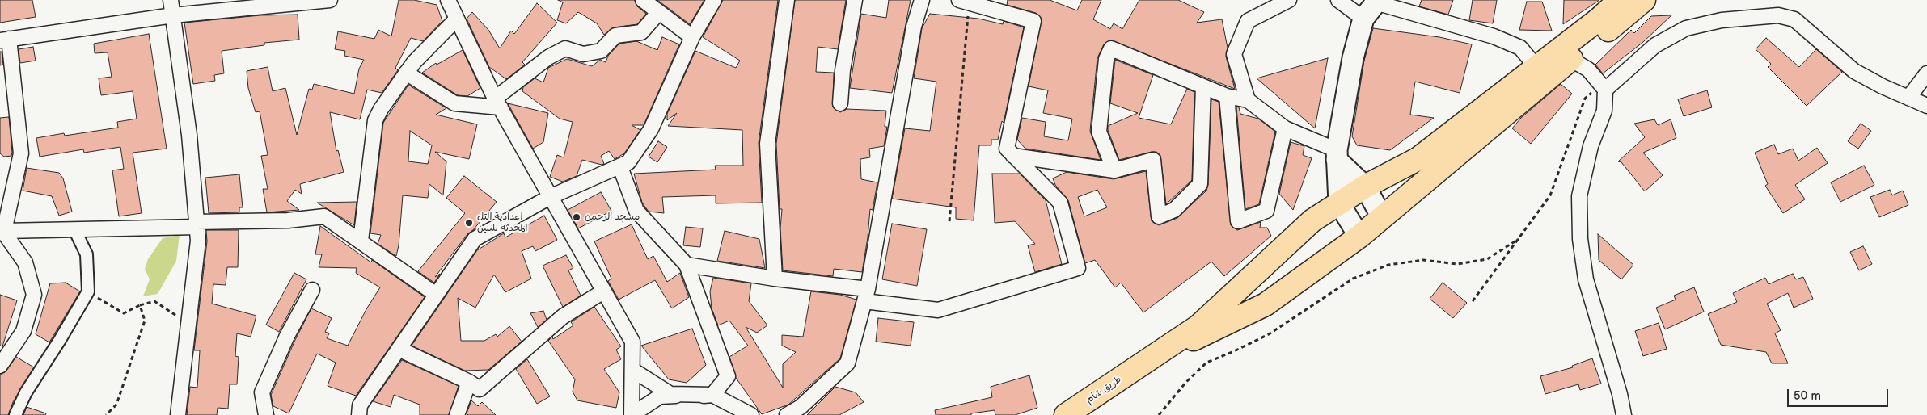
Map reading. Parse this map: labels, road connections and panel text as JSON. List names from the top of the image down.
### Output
{
  "streets": {
    "main road": ["طريق شام"]
  },
  "places": ["مسجد الرحمن", "اعدادية التل المحدثة للبنين"],
  "scale_bar": "50 m"
}
